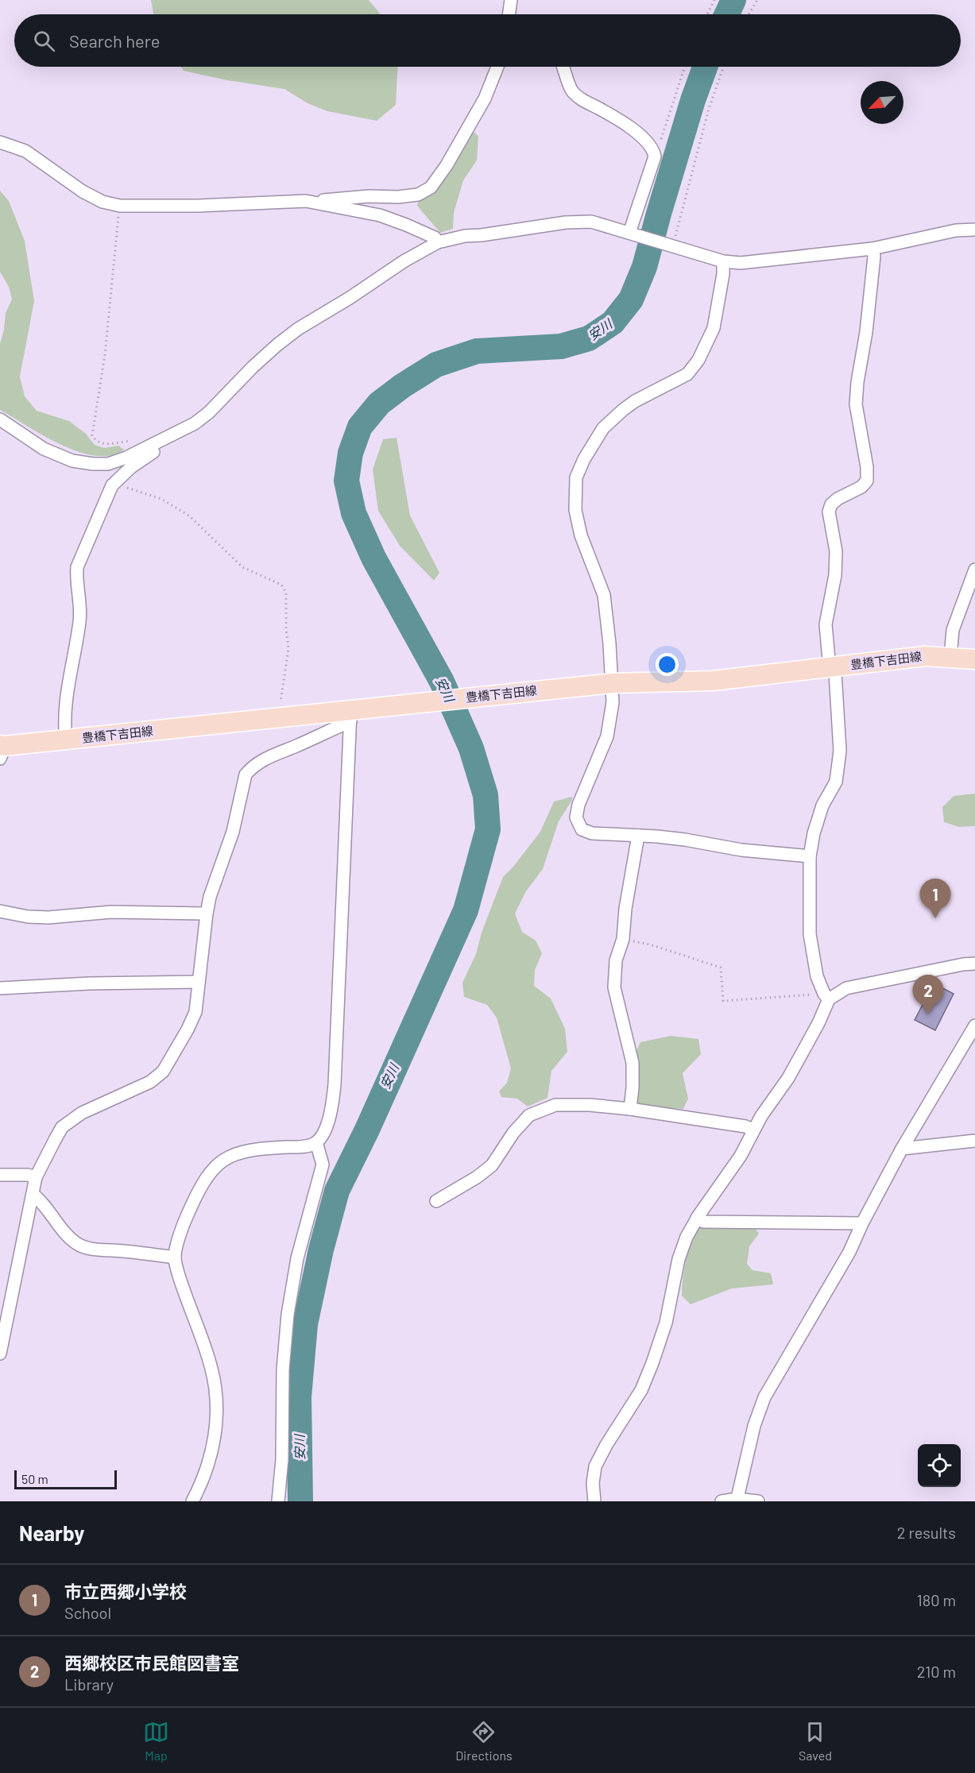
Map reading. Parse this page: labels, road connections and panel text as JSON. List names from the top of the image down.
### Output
{
  "streets": {
    "main road": ["豊橋下吉田線"]
  },
  "water": ["安川"],
  "scale_bar": "50 m",
  "north": "bottom left",
  "page": {
    "search": "Search here",
    "pins": ["1", "2"],
    "scale": "50 m",
    "heading": ["Nearby", "2 results"],
    "list": [
      {
        "mark": "1",
        "name": "市立西郷小学校",
        "note": "School",
        "value": "180 m"
      },
      {
        "mark": "2",
        "name": "西郷校区市民館図書室",
        "note": "Library",
        "value": "210 m"
      }
    ],
    "nav": ["Map", "Directions", "Saved"]
  }
}
